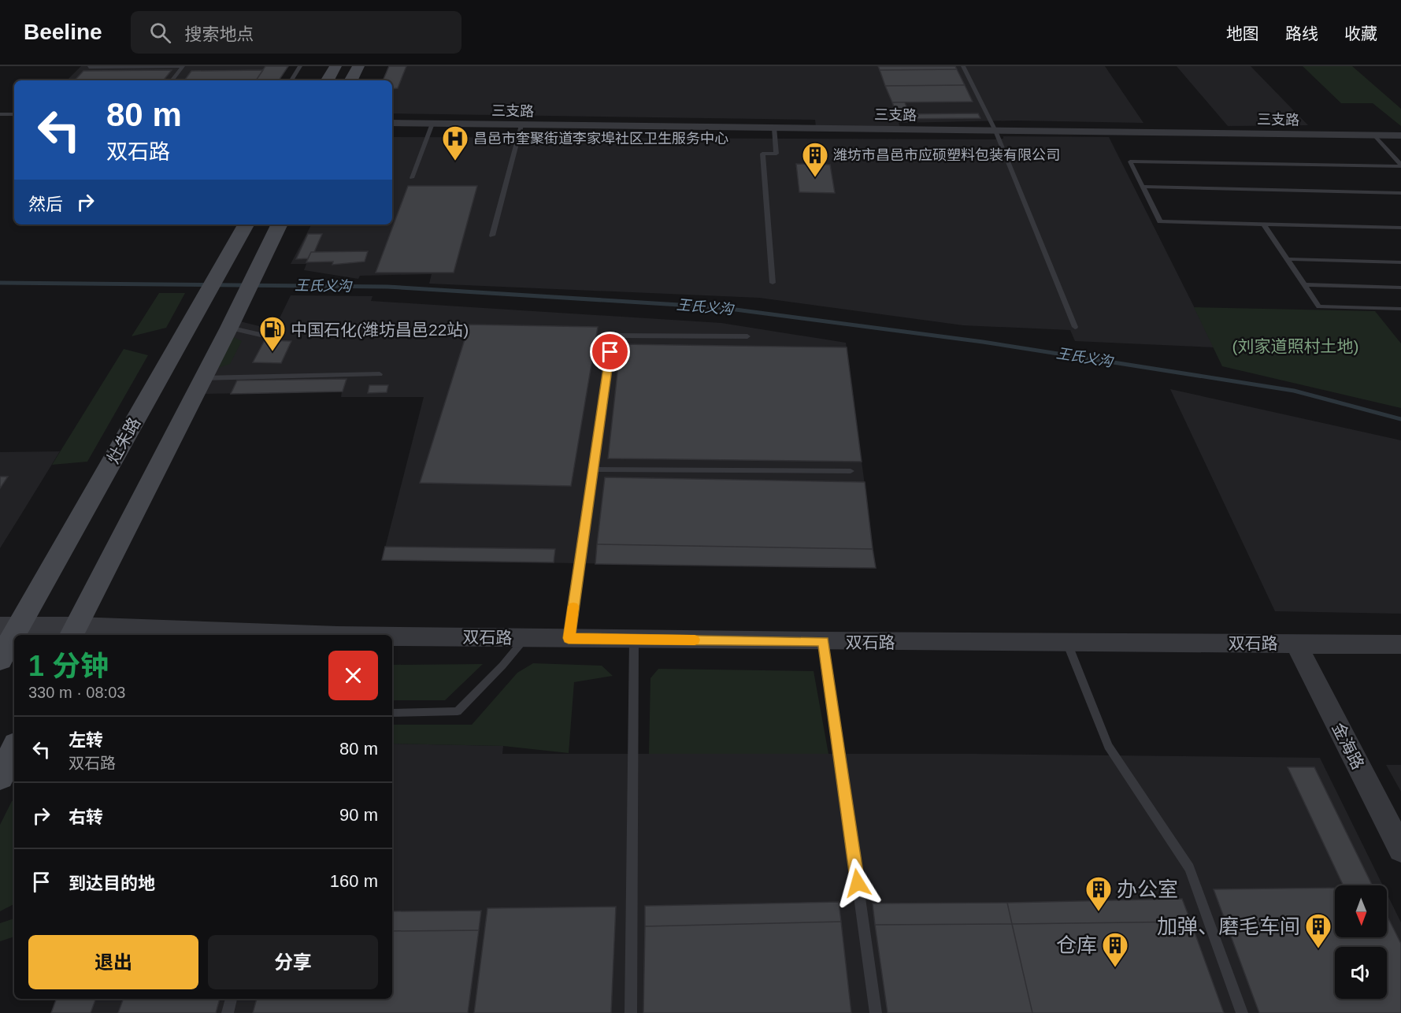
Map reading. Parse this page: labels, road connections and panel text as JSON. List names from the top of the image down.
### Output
{
  "streets": {
    "main road": ["灶朱路"],
    "street": ["三支路", "双石路", "金海路"]
  },
  "crossings": [
    ["灶朱路", "双石路"],
    ["双石路", "金海路"]
  ],
  "water": ["王氏义沟"],
  "parks": ["(刘家道照村土地)"],
  "places": {
    "hospital": ["昌邑市奎聚街道李家埠社区卫生服务中心"],
    "building": [
      "潍坊市昌邑市应硕塑料包装有限公司",
      "办公室",
      "加弹、磨毛车间",
      "仓库"
    ],
    "fuel station": ["中国石化(潍坊昌邑22站)"]
  },
  "north": "bottom",
  "page": {
    "header": "Beeline",
    "search": "搜索地点",
    "nav": ["地图", "路线", "收藏"],
    "turn": ["80 m", "双石路"],
    "then": "然后",
    "heading": ["1 分钟", "330 m · 08:03"],
    "list": [
      {
        "name": "左转",
        "note": "双石路",
        "value": "80 m"
      },
      {
        "name": "右转",
        "value": "90 m"
      },
      {
        "name": "到达目的地",
        "value": "160 m"
      }
    ],
    "buttons": ["退出", "分享"]
  }
}
